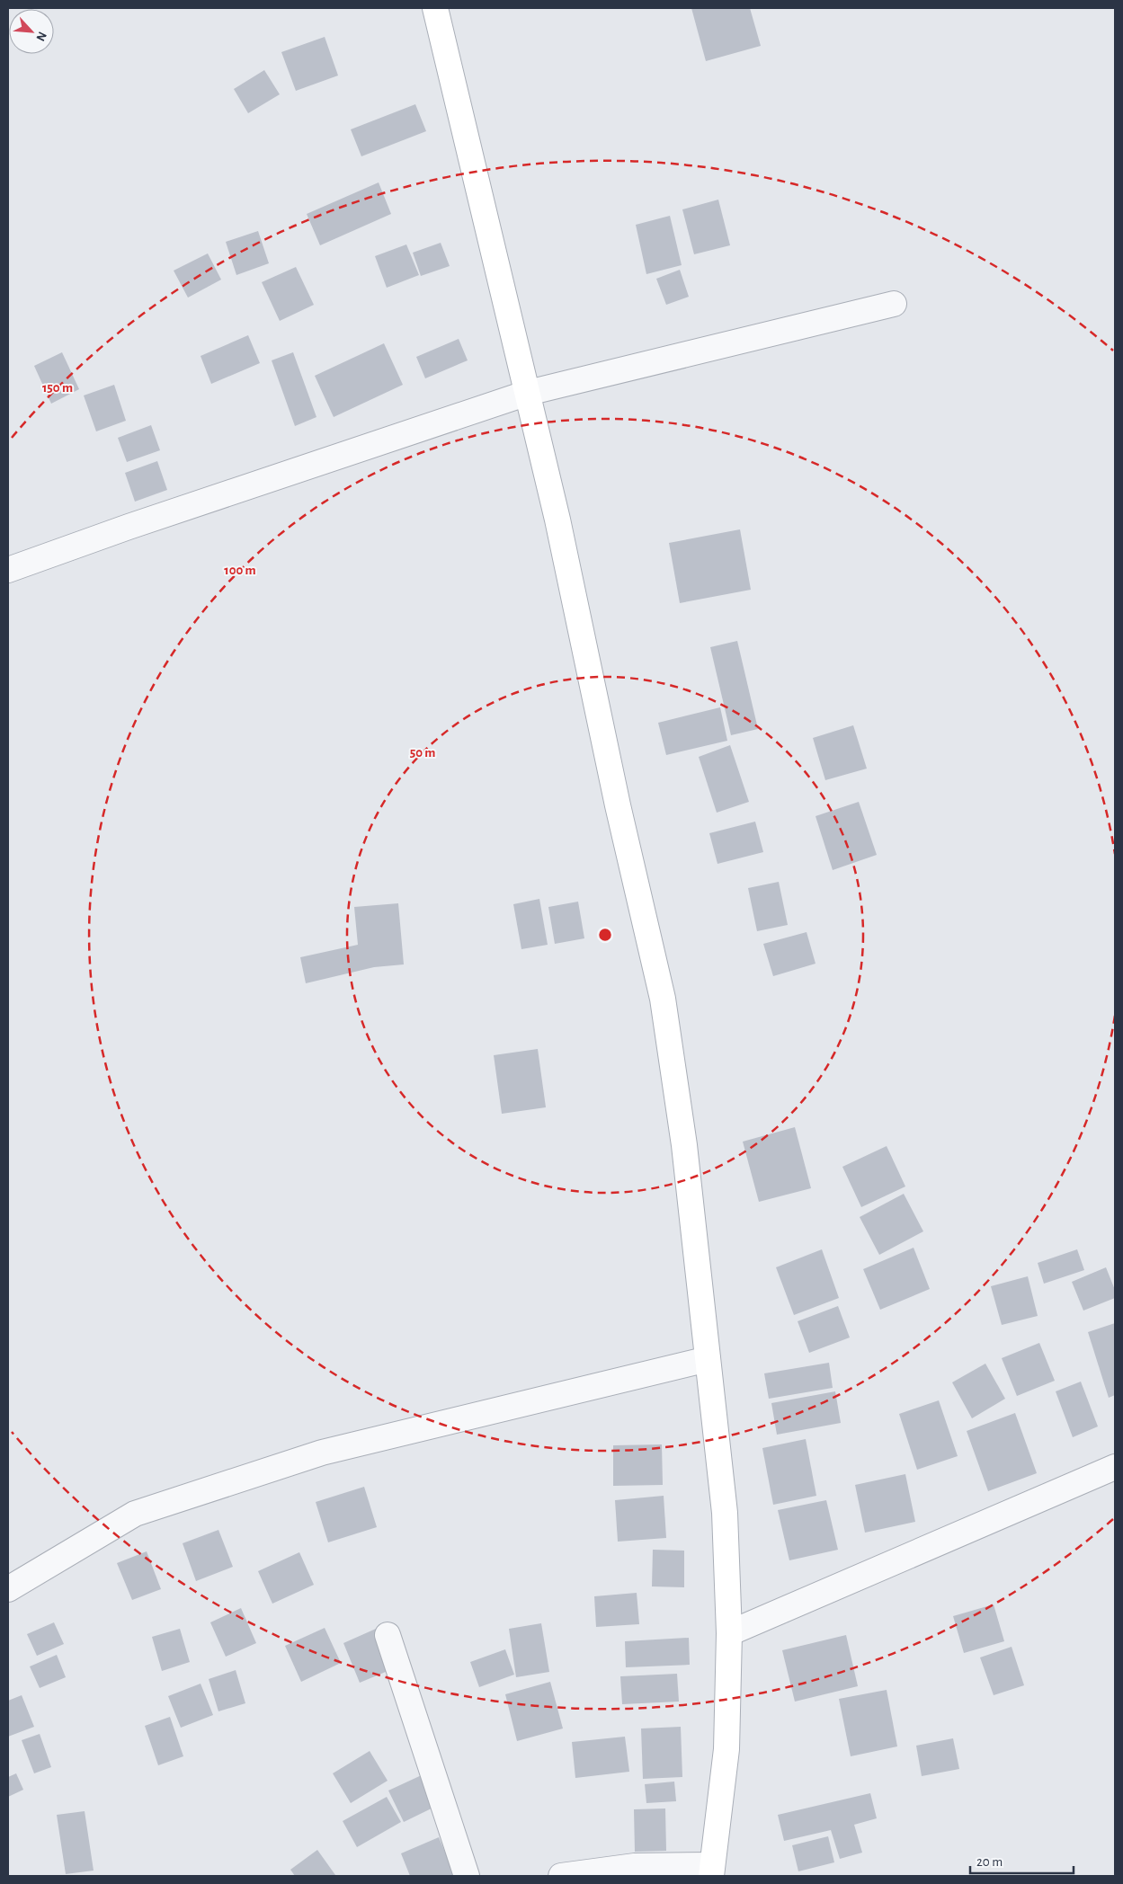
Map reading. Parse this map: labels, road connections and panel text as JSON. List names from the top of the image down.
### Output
{
  "scale_bar": "20 m",
  "north": "bottom right",
  "rings": ["150 m", "100 m", "50 m"]
}
